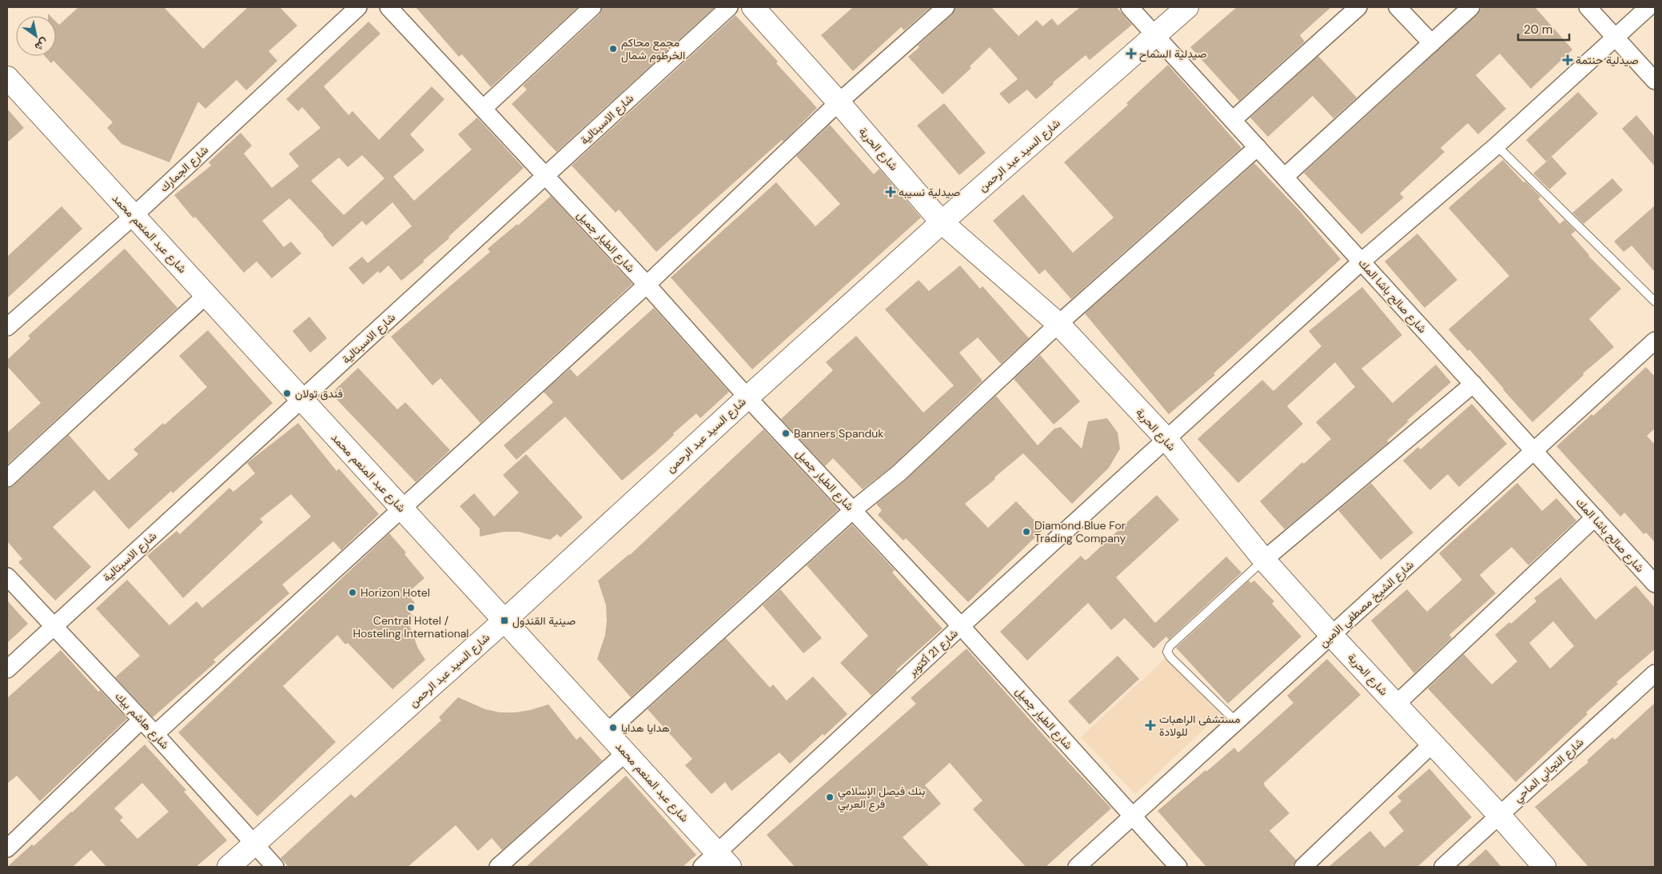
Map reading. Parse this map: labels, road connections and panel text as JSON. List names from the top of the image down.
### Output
{
  "streets": {
    "street": [
      "شارع الاسبتالية",
      "شارع الحرية",
      "شارع السيد عبد الرحمن",
      "شارع الجمارك",
      "شارع عبد المنعم محمد",
      "شارع الطيار جميل",
      "شارع صالح باشا المك",
      "شارع الشيخ مصطفي الامين",
      "شارع 21 أكتوبر",
      "شارع هاشم بيك",
      "شارع التجاني الماحي"
    ]
  },
  "crossings": [
    ["شارع الاسبتالية", "شارع عبد المنعم محمد"],
    ["شارع الاسبتالية", "شارع الطيار جميل"],
    ["شارع الاسبتالية", "شارع هاشم بيك"],
    ["شارع الحرية", "شارع السيد عبد الرحمن"],
    ["شارع الحرية", "شارع الشيخ مصطفي الامين"],
    ["شارع الحرية", "شارع 21 أكتوبر"],
    ["شارع الحرية", "شارع التجاني الماحي"],
    ["شارع السيد عبد الرحمن", "شارع عبد المنعم محمد"],
    ["شارع السيد عبد الرحمن", "شارع الطيار جميل"],
    ["شارع السيد عبد الرحمن", "شارع صالح باشا المك"],
    ["شارع السيد عبد الرحمن", "شارع هاشم بيك"],
    ["شارع الجمارك", "شارع عبد المنعم محمد"],
    ["شارع عبد المنعم محمد", "شارع 21 أكتوبر"],
    ["شارع الطيار جميل", "شارع الشيخ مصطفي الامين"],
    ["شارع الطيار جميل", "شارع 21 أكتوبر"],
    ["شارع صالح باشا المك", "شارع الشيخ مصطفي الامين"],
    ["شارع صالح باشا المك", "شارع 21 أكتوبر"]
  ],
  "places": {
    "other": [
      "مجمع محاكم الخرطوم شمال",
      "فندق تولان",
      "Banners Spanduk",
      "Diamond Blue For Trading Company",
      "Horizon Hotel",
      "Central Hotel / Hosteling International",
      "هدايا هدايا",
      "بنك فيصل الإسلامي فرع العربي"
    ],
    "health": [
      "صيدلية السماح",
      "صيدلية حنتمة",
      "صيدلية نسيبه",
      "مستشفى الراهبات للولادة"
    ],
    "transit": ["صينية القندول"]
  },
  "scale_bar": "20 m",
  "north": "bottom right"
}
